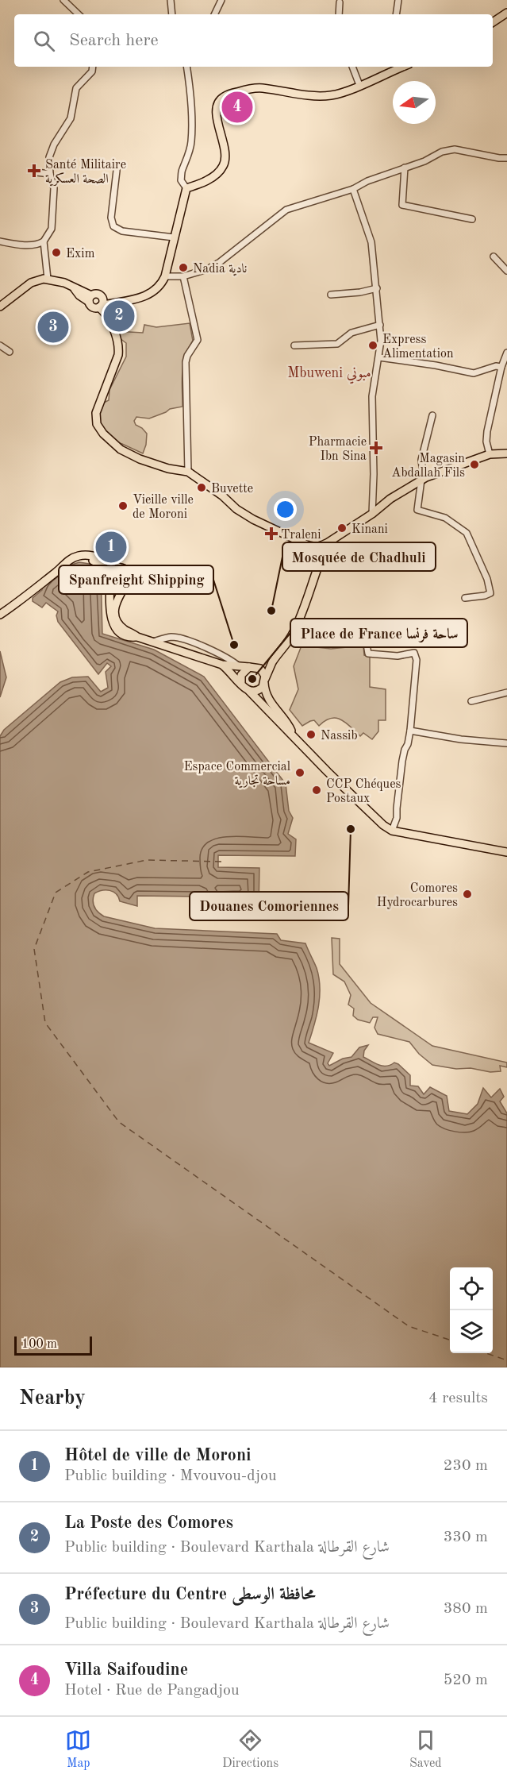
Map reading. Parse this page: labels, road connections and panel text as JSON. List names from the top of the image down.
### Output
{
  "districts": ["Mbuweni مبوني"],
  "places": {
    "health": ["Santé Militaire الصحة العسكرية", "Pharmacie Ibn Sina", "Traleni"],
    "other": [
      "Exim",
      "Nadia نادية",
      "Express Alimentation",
      "Magasin Abdallah Fils",
      "Buvette",
      "Vieille ville de Moroni",
      "Kinani",
      "Mosquée de Chadhuli",
      "Spanfreight Shipping",
      "Place de France ساحة فرنسا",
      "Nassib",
      "Espace Commercial مساحة تجارية",
      "CCP Chéques Postaux",
      "Douanes Comoriennes",
      "Comores Hydrocarbures"
    ]
  },
  "scale_bar": "100 m",
  "north": "left",
  "page": {
    "search": "Search here",
    "pins": [
      "4",
      "2",
      "3",
      "1"
    ],
    "scale": "100 m",
    "heading": ["Nearby", "4 results"],
    "list": [
      {
        "mark": "1",
        "name": "Hôtel de ville de Moroni",
        "note": "Public building · Mvouvou-djou",
        "value": "230 m"
      },
      {
        "mark": "2",
        "name": "La Poste des Comores",
        "note": "Public building · Boulevard Karthala شارع القرطالة",
        "value": "330 m"
      },
      {
        "mark": "3",
        "name": "Préfecture du Centre محافظة الوسطى",
        "note": "Public building · Boulevard Karthala شارع القرطالة",
        "value": "380 m"
      },
      {
        "mark": "4",
        "name": "Villa Saifoudine",
        "note": "Hotel · Rue de Pangadjou",
        "value": "520 m"
      }
    ],
    "nav": ["Map", "Directions", "Saved"]
  }
}
